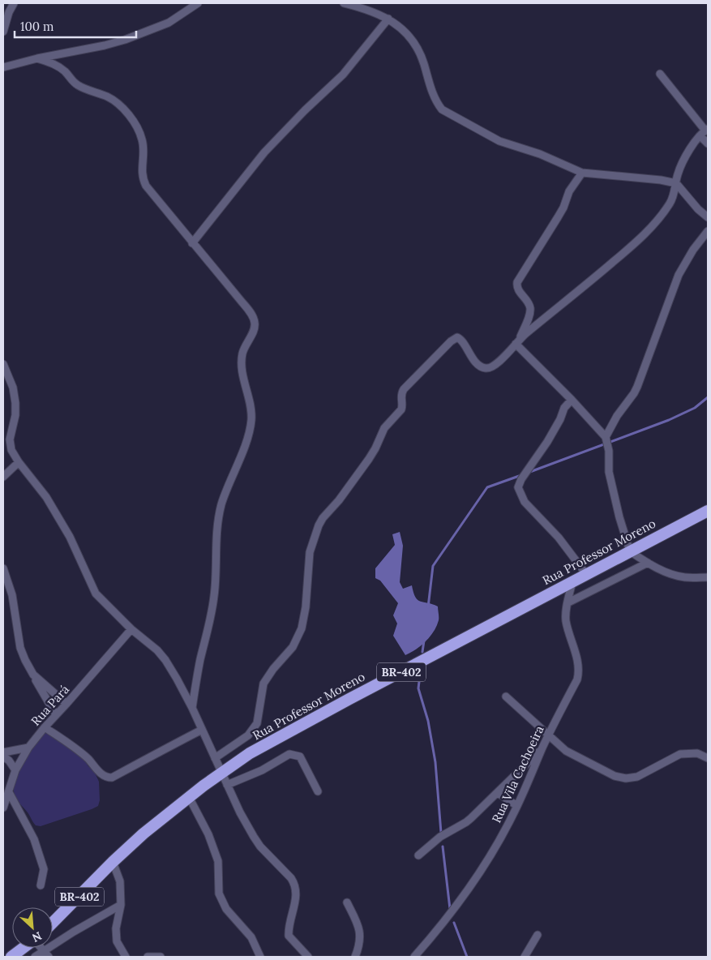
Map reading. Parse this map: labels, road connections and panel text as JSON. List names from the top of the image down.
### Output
{
  "streets": {
    "highway": ["Rua Professor Moreno", "BR-402"],
    "street": ["Rua Pará", "Rua Vila Cachoeira"]
  },
  "crossings": [
    ["Rua Professor Moreno", "Rua Vila Cachoeira"]
  ],
  "scale_bar": "100 m",
  "north": "bottom right"
}
